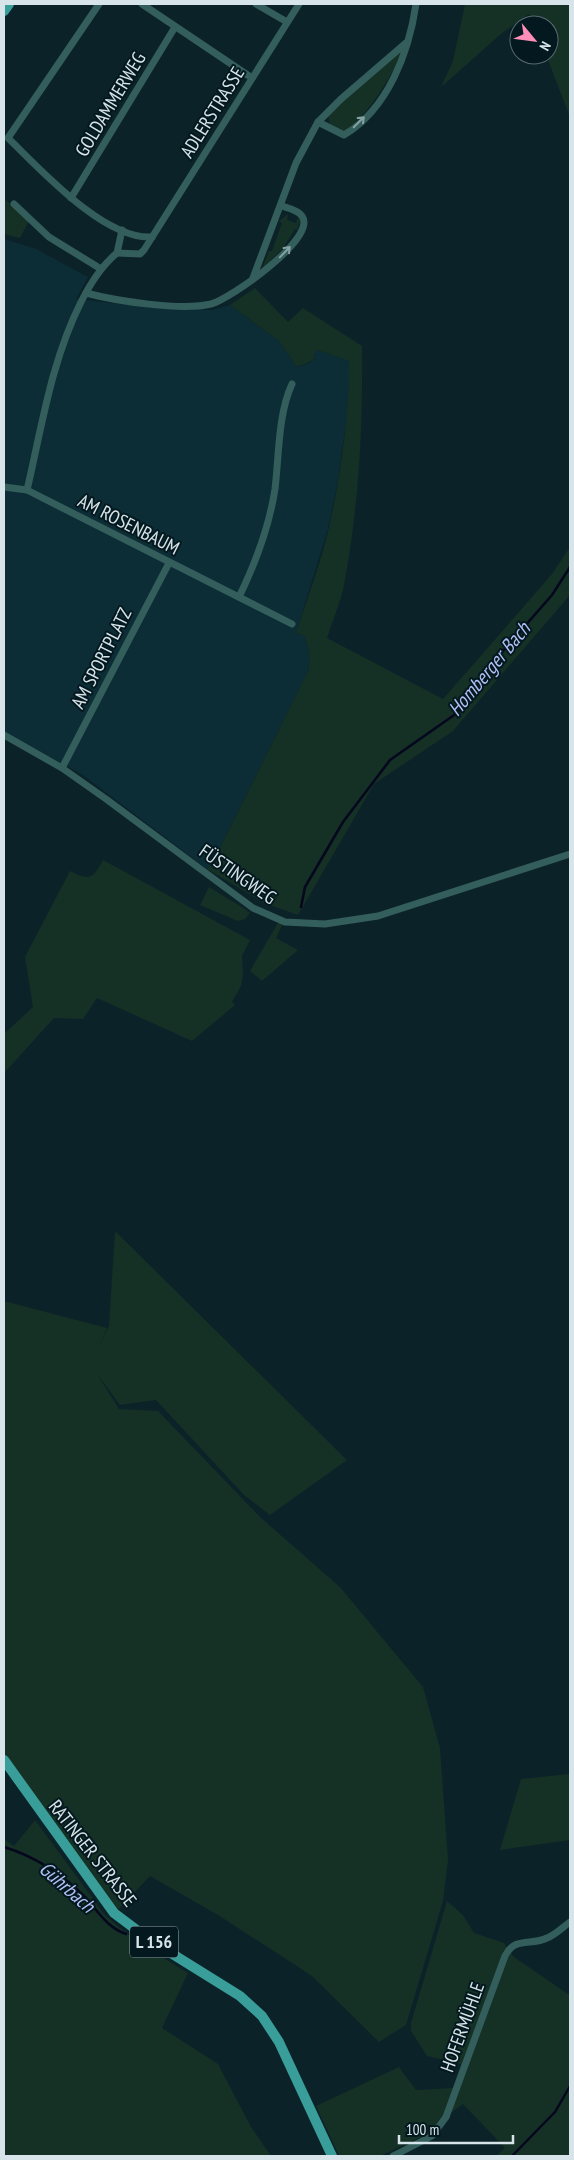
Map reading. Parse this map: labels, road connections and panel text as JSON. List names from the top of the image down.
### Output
{
  "streets": {
    "main road": ["RATINGER STRASSE", "L 156"],
    "street": [
      "GOLDAMMERWEG",
      "ADLERSTRASSE",
      "AM ROSENBAUM",
      "AM SPORTPLATZ",
      "FÜSTINGWEG",
      "HOFERMÜHLE"
    ]
  },
  "crossings": [
    ["AM ROSENBAUM", "AM SPORTPLATZ"],
    ["AM SPORTPLATZ", "FÜSTINGWEG"]
  ],
  "water": ["Homberger Bach", "Gührbach"],
  "scale_bar": "100 m",
  "north": "bottom right"
}
